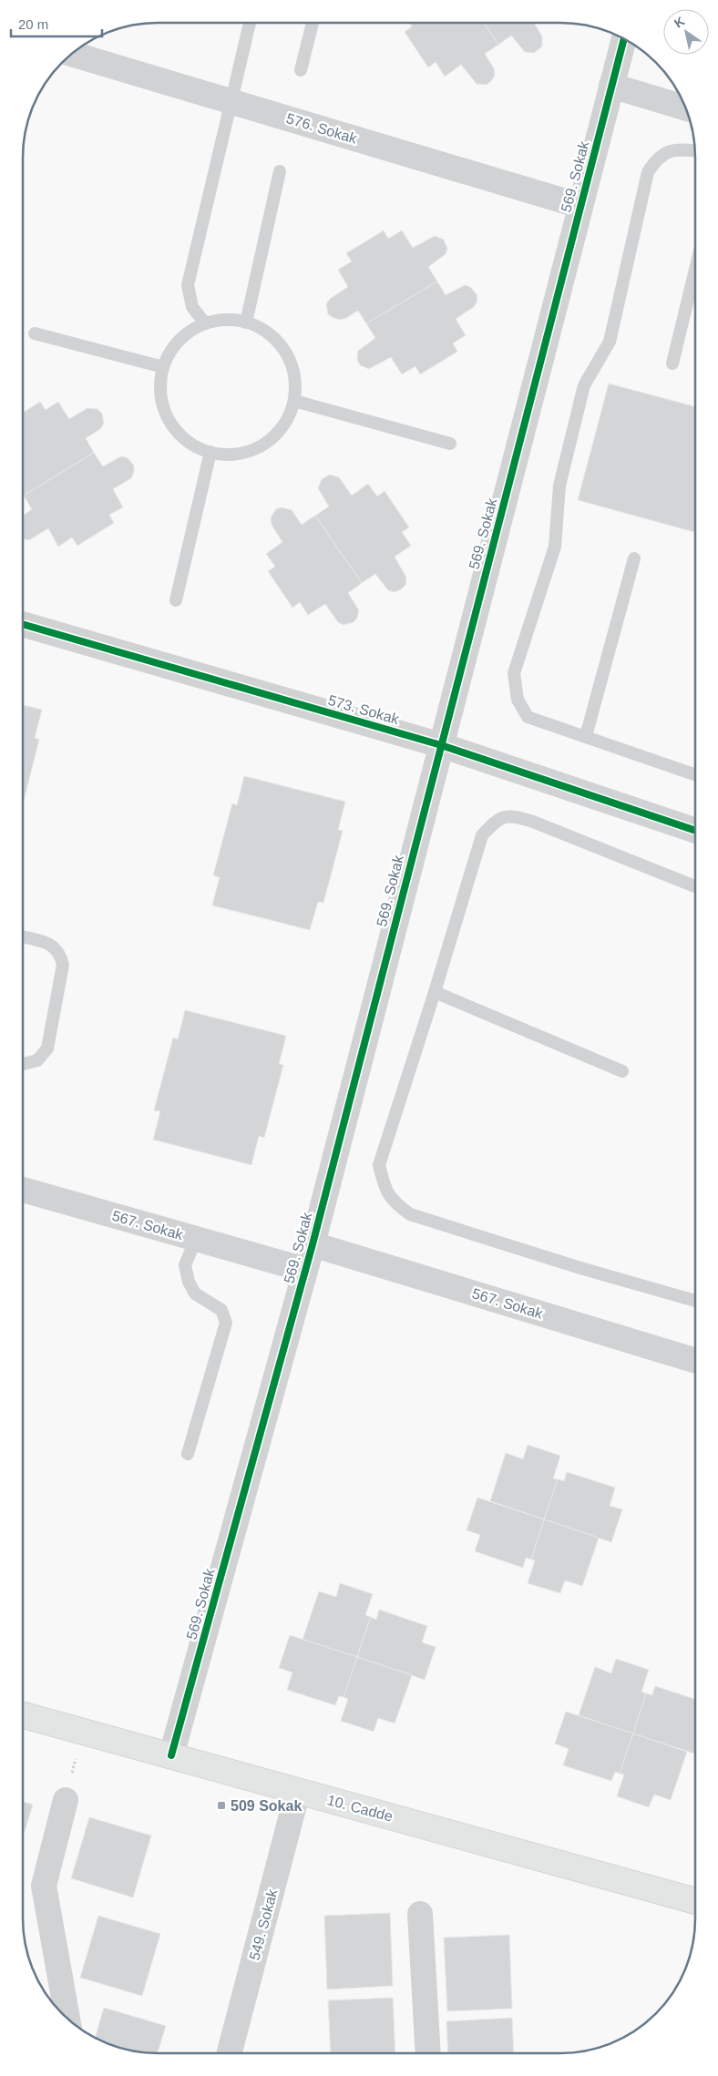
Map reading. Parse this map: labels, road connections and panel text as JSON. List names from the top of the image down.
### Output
{
  "streets": {
    "main road": ["10. Cadde"],
    "street": [
      "576. Sokak",
      "569. Sokak",
      "573. Sokak",
      "567. Sokak",
      "549. Sokak"
    ]
  },
  "crossings": [
    ["576. Sokak", "569. Sokak"],
    ["569. Sokak", "573. Sokak"],
    ["569. Sokak", "567. Sokak"],
    ["569. Sokak", "10. Cadde"],
    ["10. Cadde", "549. Sokak"]
  ],
  "places": {
    "transit": ["509 Sokak"]
  },
  "scale_bar": "20 m",
  "north": "top left"
}
